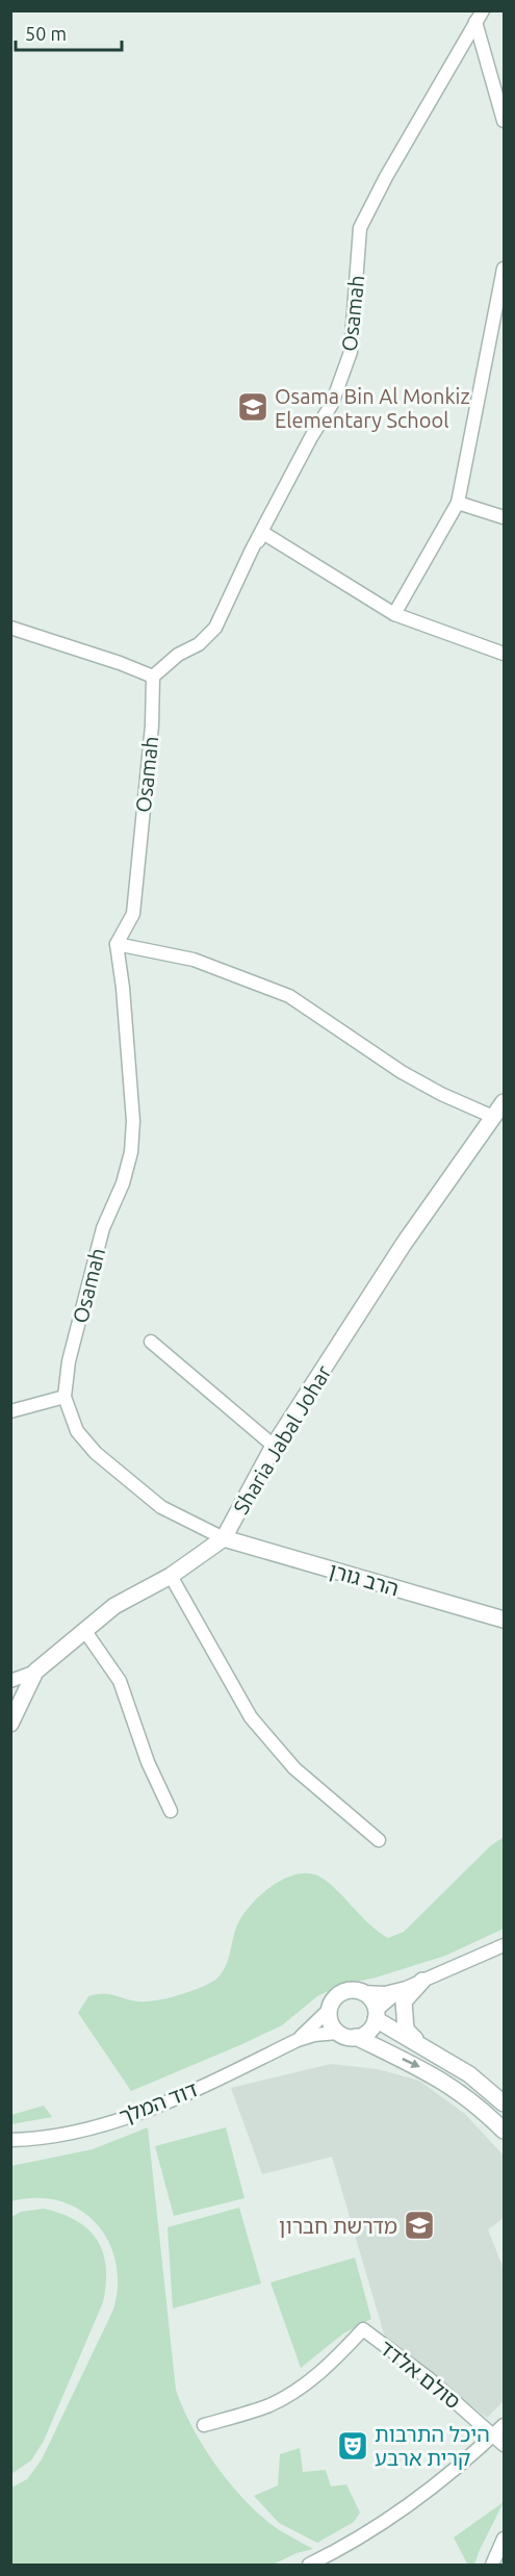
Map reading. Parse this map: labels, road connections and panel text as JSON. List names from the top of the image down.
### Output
{
  "streets": {
    "street": [
      "Osamah",
      "Sharia Jabal Johar",
      "הרב גורן",
      "דוד המלך",
      "סולם אלדד"
    ]
  },
  "crossings": [
    ["Osamah", "Sharia Jabal Johar"],
    ["Osamah", "הרב גורן"],
    ["Sharia Jabal Johar", "הרב גורן"]
  ],
  "places": {
    "school or university": ["Osama Bin Al Monkiz Elementary School", "מדרשת חברון"],
    "theatre": ["היכל התרבות קרית ארבע"]
  },
  "scale_bar": "50 m"
}
